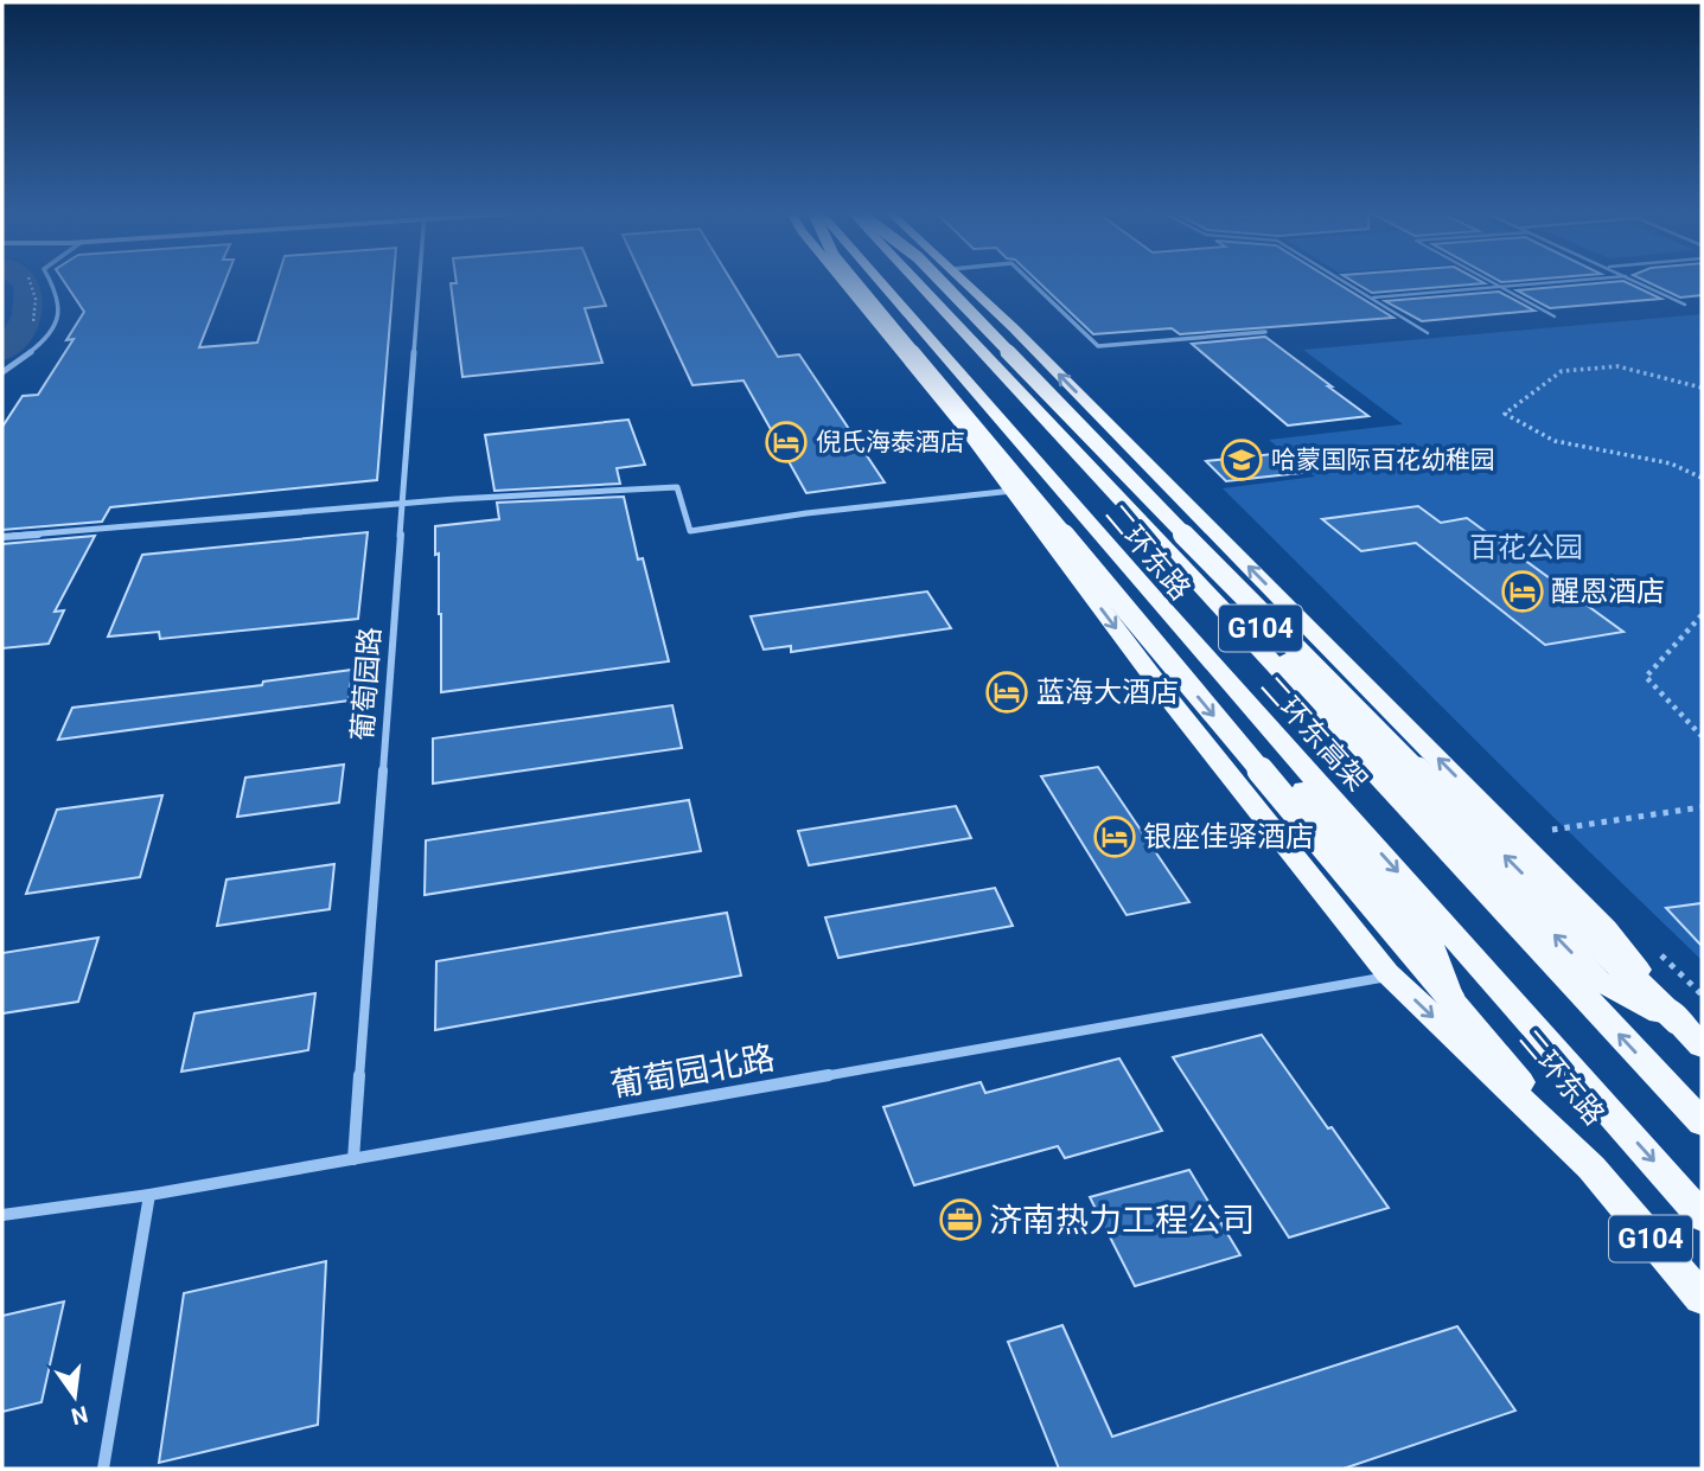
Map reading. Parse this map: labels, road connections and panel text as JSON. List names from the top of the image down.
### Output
{
  "streets": {
    "highway": ["二环东路", "G104", "二环东高架"],
    "street": ["葡萄园路", "葡萄园北路"]
  },
  "crossings": [
    ["二环东路", "葡萄园北路"],
    ["葡萄园路", "葡萄园北路"]
  ],
  "parks": ["百花公园"],
  "places": {
    "hotel": [
      "倪氏海泰酒店",
      "醒恩酒店",
      "蓝海大酒店",
      "银座佳驿酒店"
    ],
    "school or university": ["哈蒙国际百花幼稚园"],
    "office": ["济南热力工程公司"]
  },
  "north": "bottom"
}
